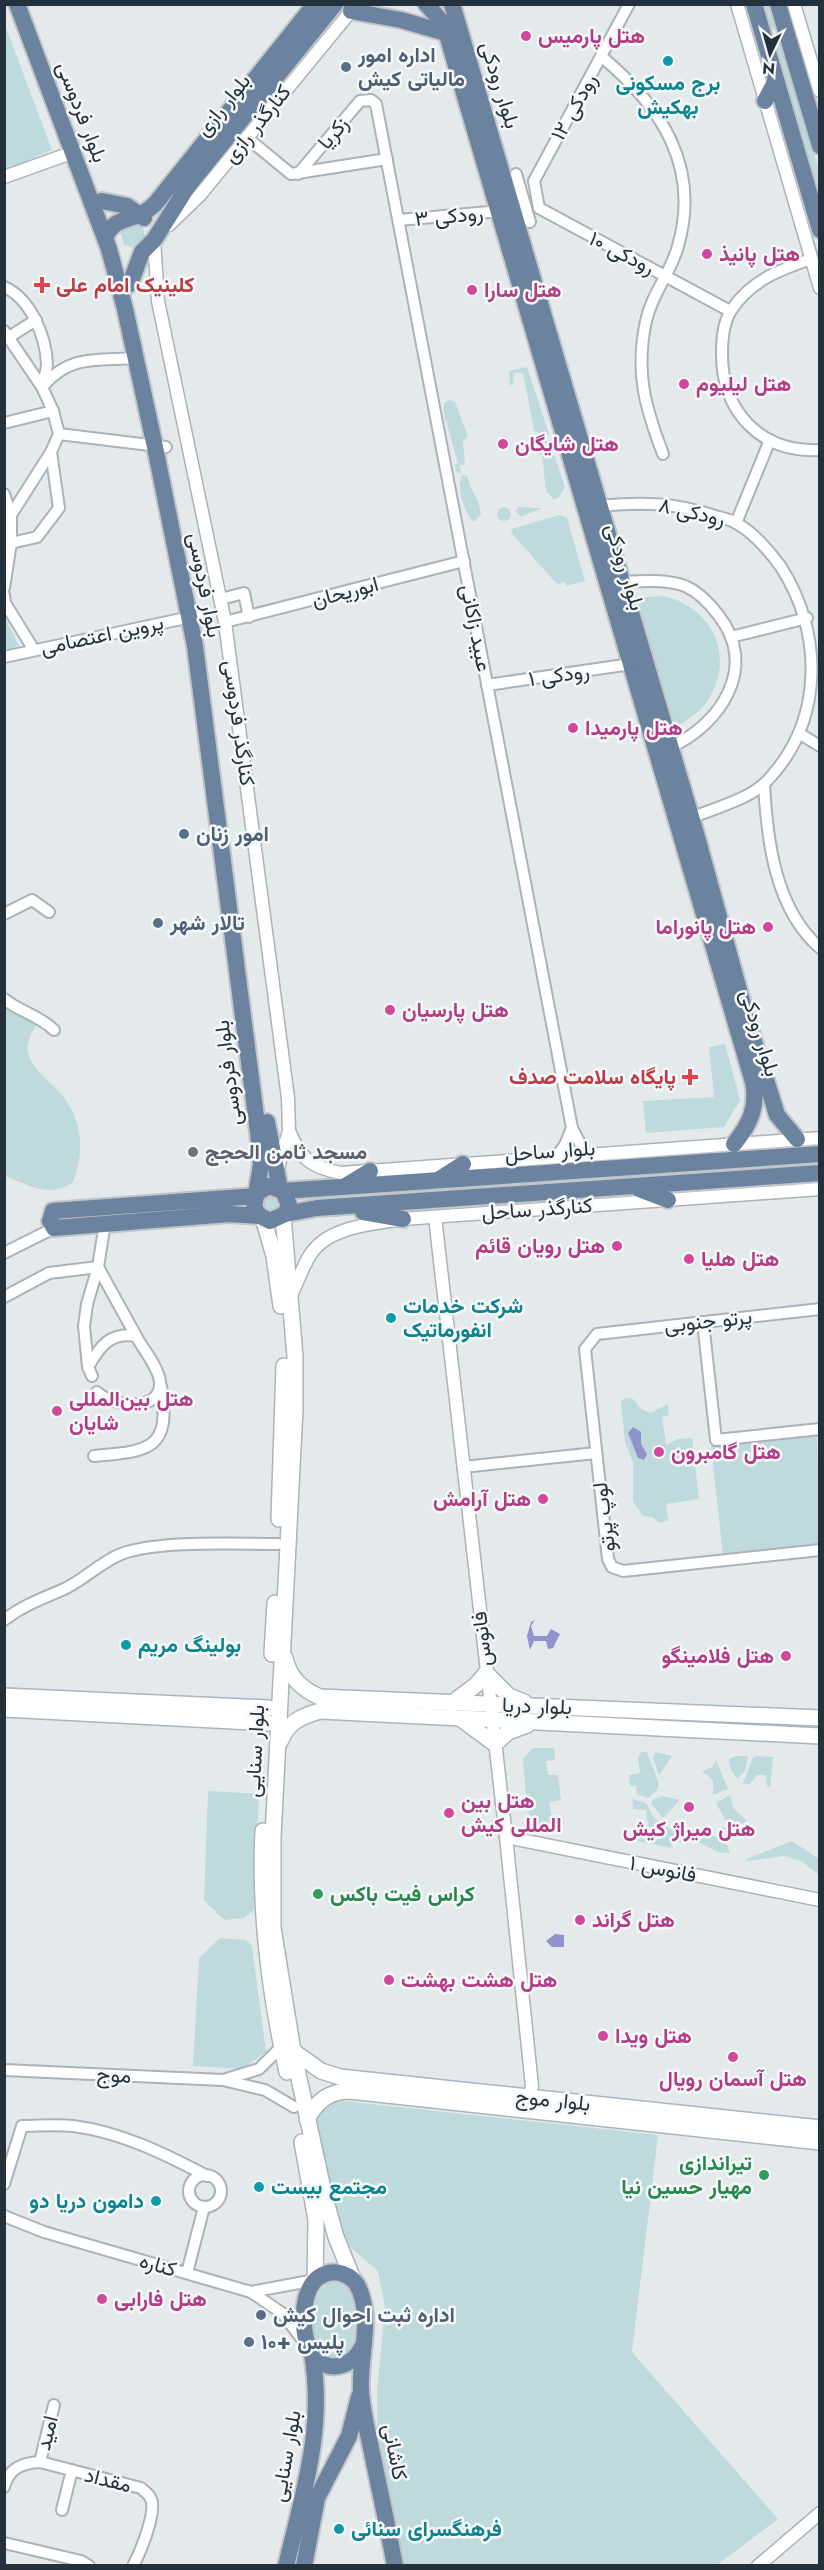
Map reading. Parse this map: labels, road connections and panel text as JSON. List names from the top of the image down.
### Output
{
  "streets": {
    "main road": [
      "بلوار رودکی",
      "بلوار رازی",
      "بلوار فردوسی",
      "بلوار ساحل",
      "بلوار دریا",
      "بلوار سنایی",
      "بلوار موج",
      "کاشانی"
    ],
    "street": [
      "رودکی ۱۲",
      "کنارگذر رازی",
      "زکریا",
      "رودکی ۳",
      "رودکی ۱۰",
      "رودکی ۸",
      "ابوریحان",
      "عبید زاکانی",
      "پروین اعتصامی",
      "رودکی ۱",
      "کنارگذر فردوسی",
      "کنارگذر ساحل",
      "پرتو جنوبی",
      "لوپ پرتو",
      "فانوس",
      "فانوس ۱",
      "موج",
      "کناره",
      "امید",
      "مقداد"
    ]
  },
  "crossings": [
    ["بلوار رودکی", "رودکی ۳"],
    ["بلوار رودکی", "رودکی ۸"],
    ["بلوار رودکی", "رودکی ۱"],
    ["بلوار رازی", "کنارگذر رازی"],
    ["بلوار رازی", "کنارگذر فردوسی"],
    ["بلوار فردوسی", "پروین اعتصامی"],
    ["بلوار فردوسی", "کنارگذر فردوسی"],
    ["بلوار فردوسی", "بلوار ساحل"],
    ["بلوار فردوسی", "بلوار سنایی"],
    ["کنارگذر رازی", "کنارگذر فردوسی"],
    ["زکریا", "عبید زاکانی"],
    ["رودکی ۳", "عبید زاکانی"],
    ["ابوریحان", "عبید زاکانی"],
    ["ابوریحان", "کنارگذر فردوسی"],
    ["عبید زاکانی", "رودکی ۱"],
    ["کنارگذر فردوسی", "بلوار ساحل"],
    ["کنارگذر فردوسی", "بلوار سنایی"],
    ["بلوار ساحل", "بلوار سنایی"],
    ["کنارگذر ساحل", "فانوس"],
    ["کنارگذر ساحل", "بلوار سنایی"],
    ["پرتو جنوبی", "لوپ پرتو"],
    ["فانوس", "بلوار دریا"],
    ["فانوس", "فانوس ۱"],
    ["فانوس", "بلوار موج"],
    ["بلوار دریا", "بلوار سنایی"],
    ["بلوار سنایی", "بلوار موج"],
    ["بلوار سنایی", "کناره"],
    ["بلوار سنایی", "کاشانی"],
    ["کناره", "کاشانی"],
    ["امید", "مقداد"]
  ],
  "places": {
    "other": [
      "هتل پارمیس",
      "برج مسکونی بهکیش",
      "اداره امور مالیاتی کیش",
      "هتل پانیذ",
      "هتل سارا",
      "هتل لیلیوم",
      "هتل شایگان",
      "هتل پارمیدا",
      "امور زنان",
      "تالار شهر",
      "هتل پانوراما",
      "هتل پارسیان",
      "مسجد ثامن الحجج",
      "هتل رویان قائم",
      "هتل هلیا",
      "شرکت خدمات انفورماتیک",
      "هتل بین‌المللی شایان",
      "هتل گامبرون",
      "هتل آرامش",
      "بولینگ مریم",
      "هتل فلامینگو",
      "هتل میراژ کیش",
      "هتل بین المللی کیش",
      "کراس فیت باکس",
      "هتل گراند",
      "هتل هشت بهشت",
      "هتل ویدا",
      "هتل آسمان رویال",
      "تیراندازی مهیار حسین نیا",
      "مجتمع بیست",
      "دامون دریا دو",
      "هتل فارابی",
      "اداره ثبت احوال کیش",
      "پلیس +۱۰",
      "فرهنگسرای سنائی"
    ],
    "health": ["کلینیک امام علی", "پایگاه سلامت صدف"]
  },
  "north": "bottom"
}
